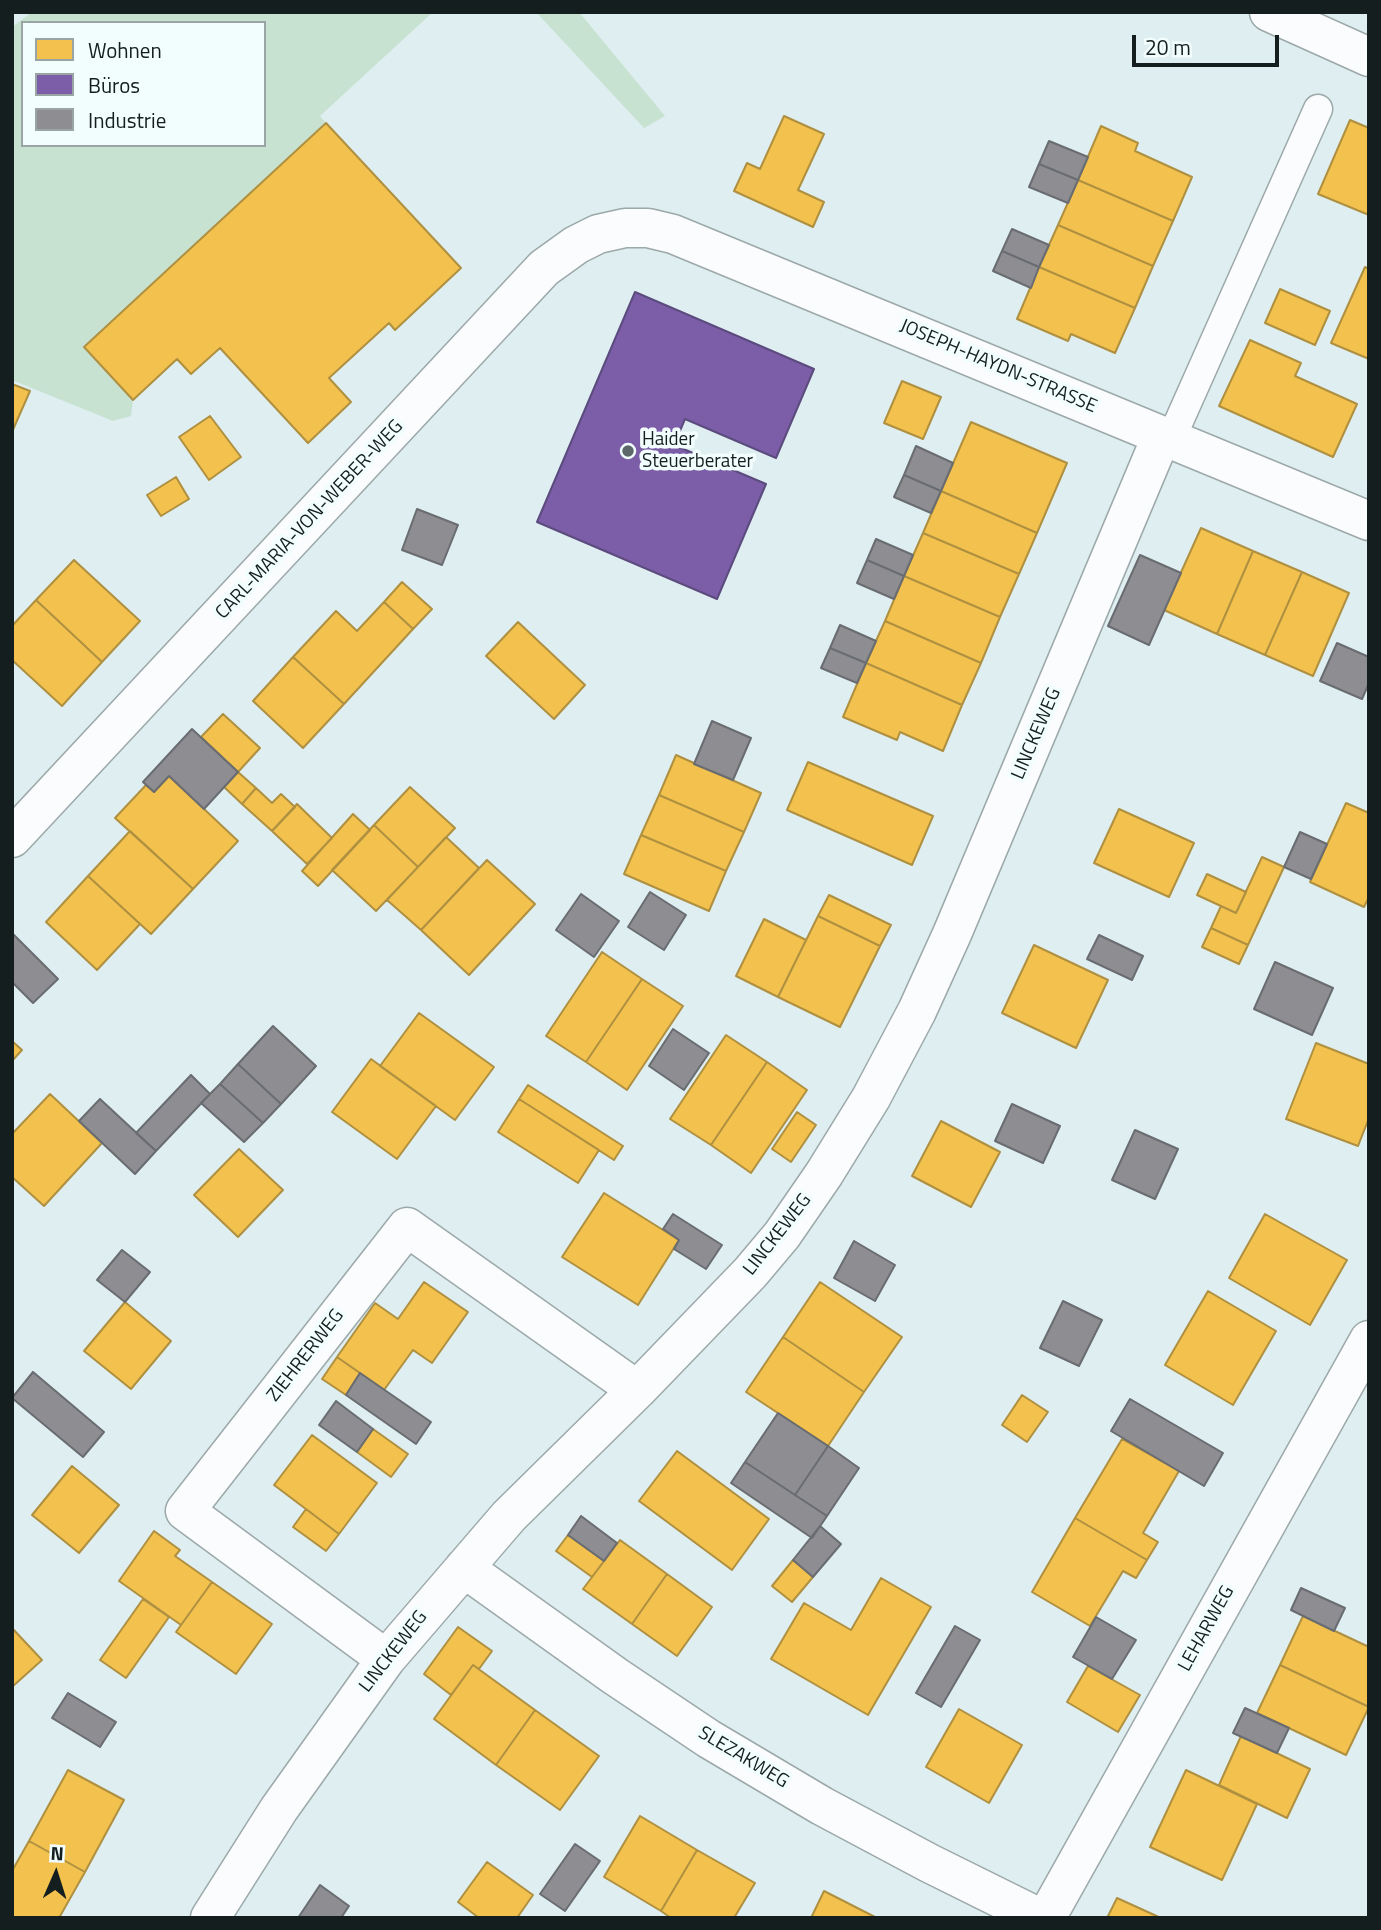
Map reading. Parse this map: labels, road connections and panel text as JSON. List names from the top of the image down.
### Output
{
  "streets": {
    "street": [
      "JOSEPH-HAYDN-STRASSE",
      "CARL-MARIA-VON-WEBER-WEG",
      "LINCKEWEG",
      "ZIEHRERWEG",
      "LEHARWEG",
      "SLEZAKWEG"
    ]
  },
  "crossings": [
    ["JOSEPH-HAYDN-STRASSE", "CARL-MARIA-VON-WEBER-WEG"],
    ["JOSEPH-HAYDN-STRASSE", "LINCKEWEG"],
    ["LINCKEWEG", "ZIEHRERWEG"],
    ["LINCKEWEG", "SLEZAKWEG"]
  ],
  "places": ["Haider Steuerberater"],
  "legend": ["Wohnen", "Büros", "Industrie"],
  "scale_bar": "20 m",
  "north": "top"
}
